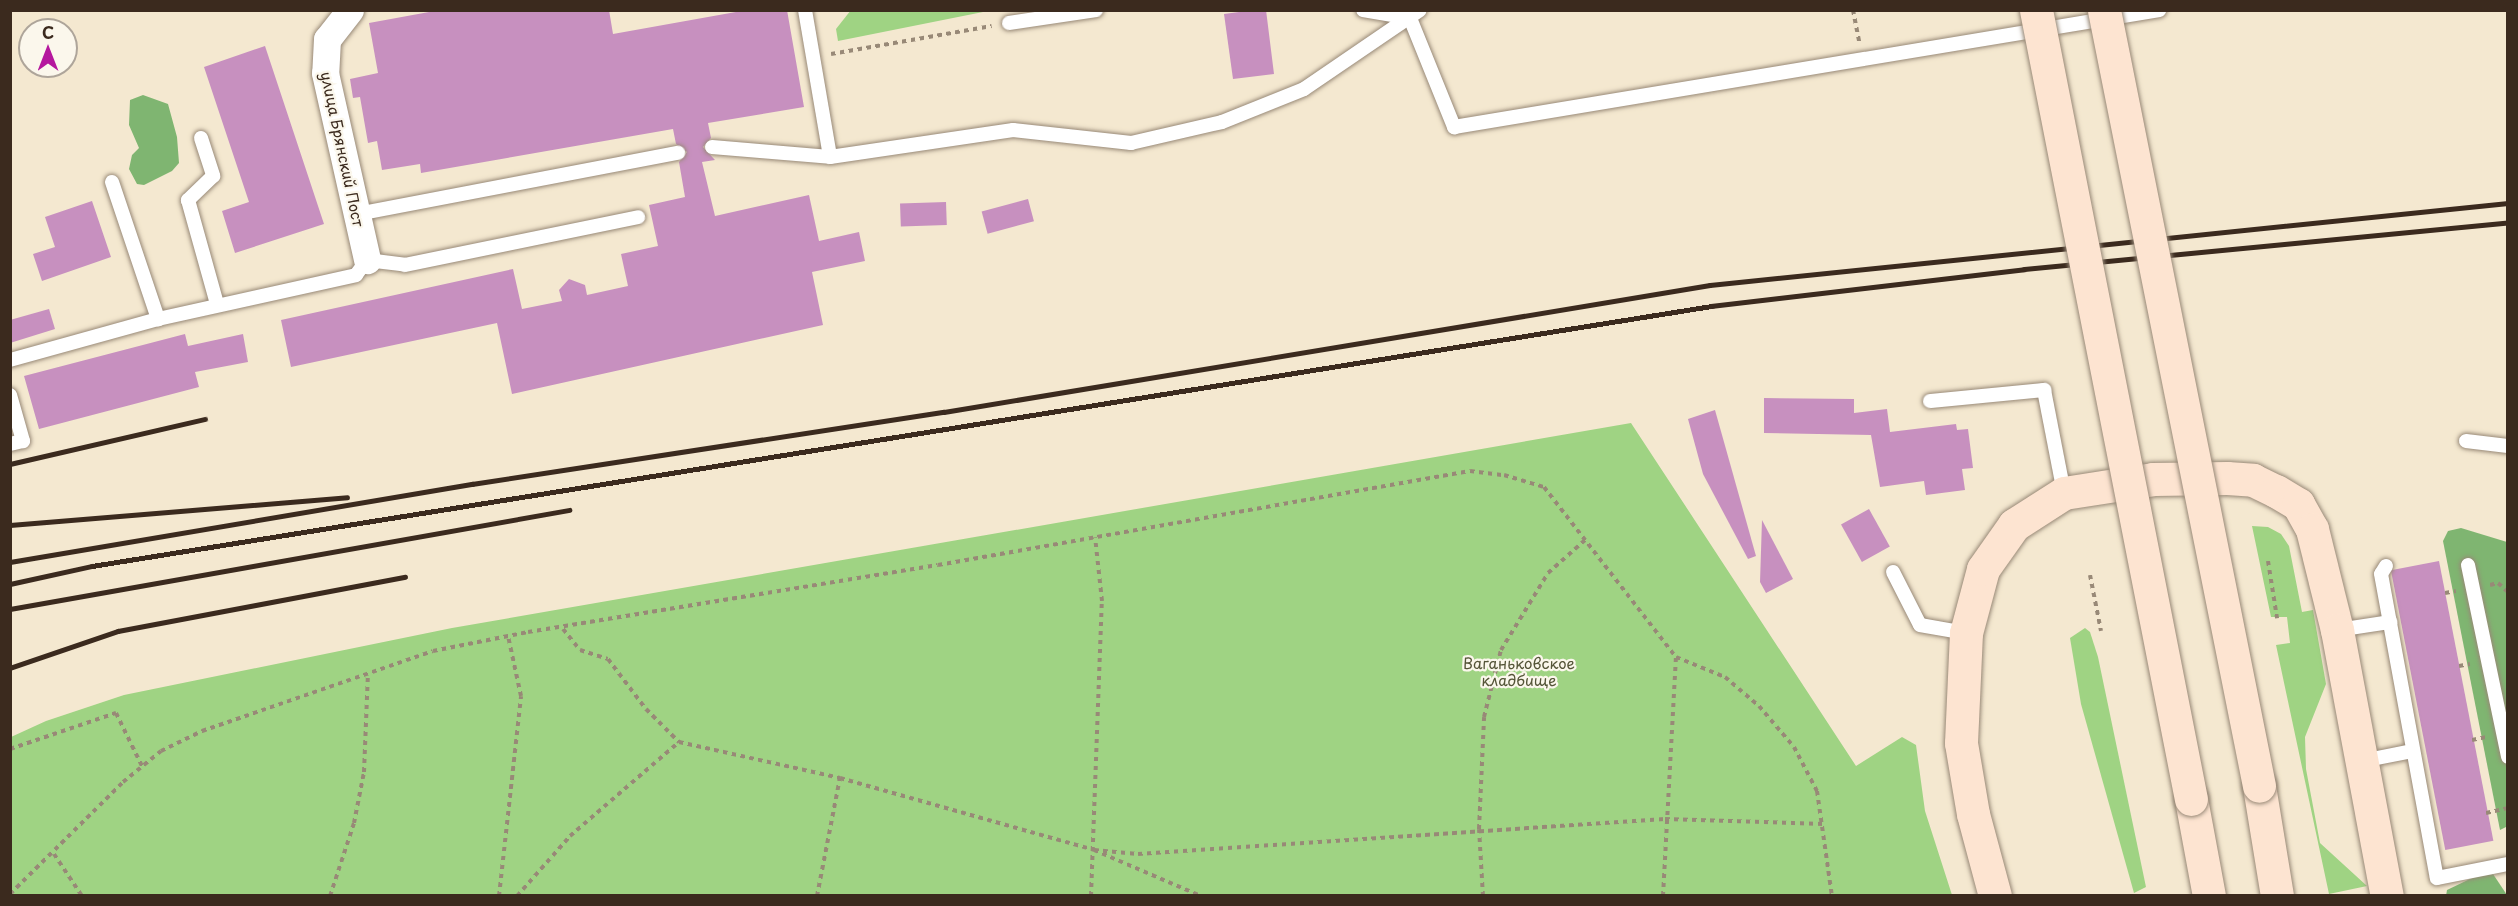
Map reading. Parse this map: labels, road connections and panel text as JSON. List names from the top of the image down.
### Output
{
  "streets": {
    "street": ["улица Брянский Пост"]
  },
  "parks": ["Ваганьковское кладбище"],
  "north": "top"
}
